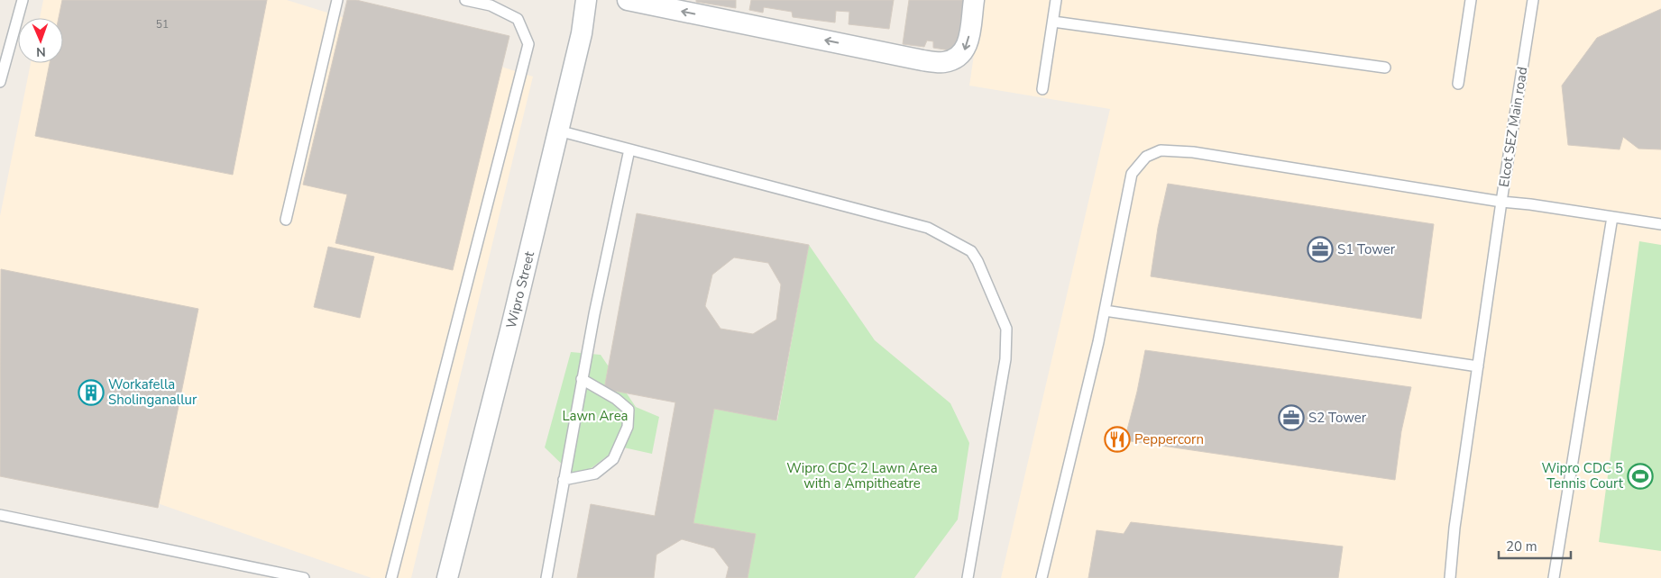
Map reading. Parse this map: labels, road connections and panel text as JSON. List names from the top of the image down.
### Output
{
  "streets": {
    "street": ["Wipro Street"],
    "lane": ["Elcot SEZ Main road"]
  },
  "parks": ["Lawn Area", "Wipro CDC 2 Lawn Area with a Ampitheatre"],
  "places": {
    "office": ["S1 Tower", "S2 Tower"],
    "building": ["Workafella Sholinganallur"],
    "restaurant": ["Peppercorn"],
    "sports": ["Wipro CDC 5 Tennis Court"]
  },
  "house_numbers": ["51"],
  "scale_bar": "20 m",
  "north": "bottom"
}
